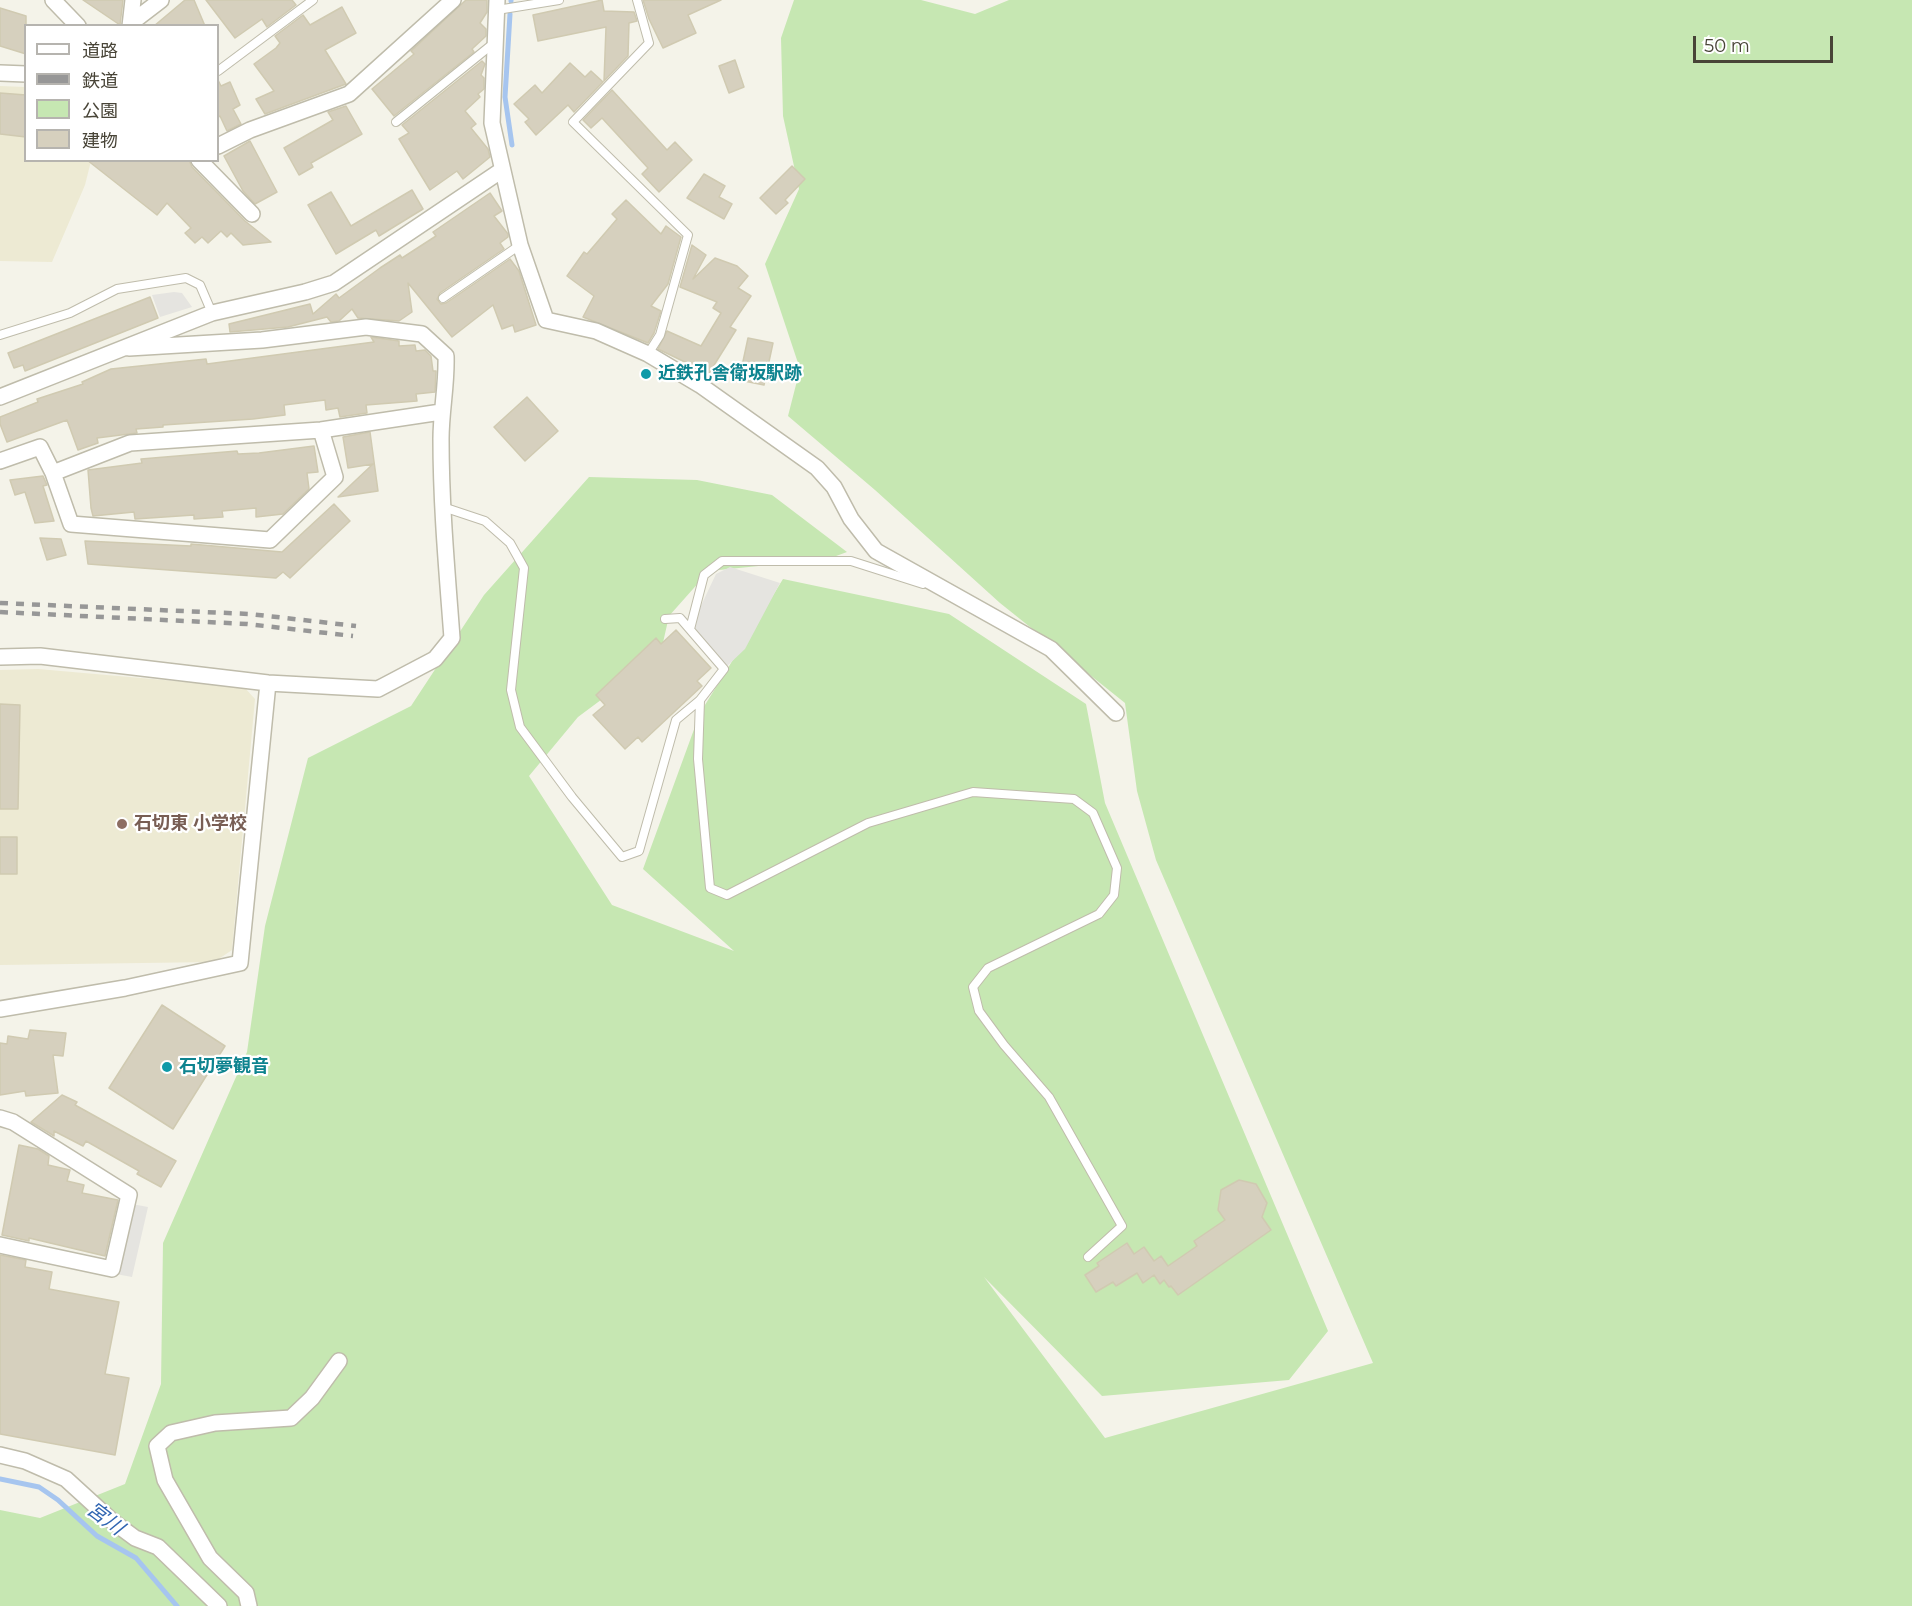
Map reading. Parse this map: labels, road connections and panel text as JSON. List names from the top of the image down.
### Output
{
  "water": ["宮川"],
  "places": ["近鉄孔舎衛坂駅跡", "石切東 小学校", "石切夢観音"],
  "legend": [
    "道路",
    "鉄道",
    "公園",
    "建物"
  ],
  "scale_bar": "50 m"
}
